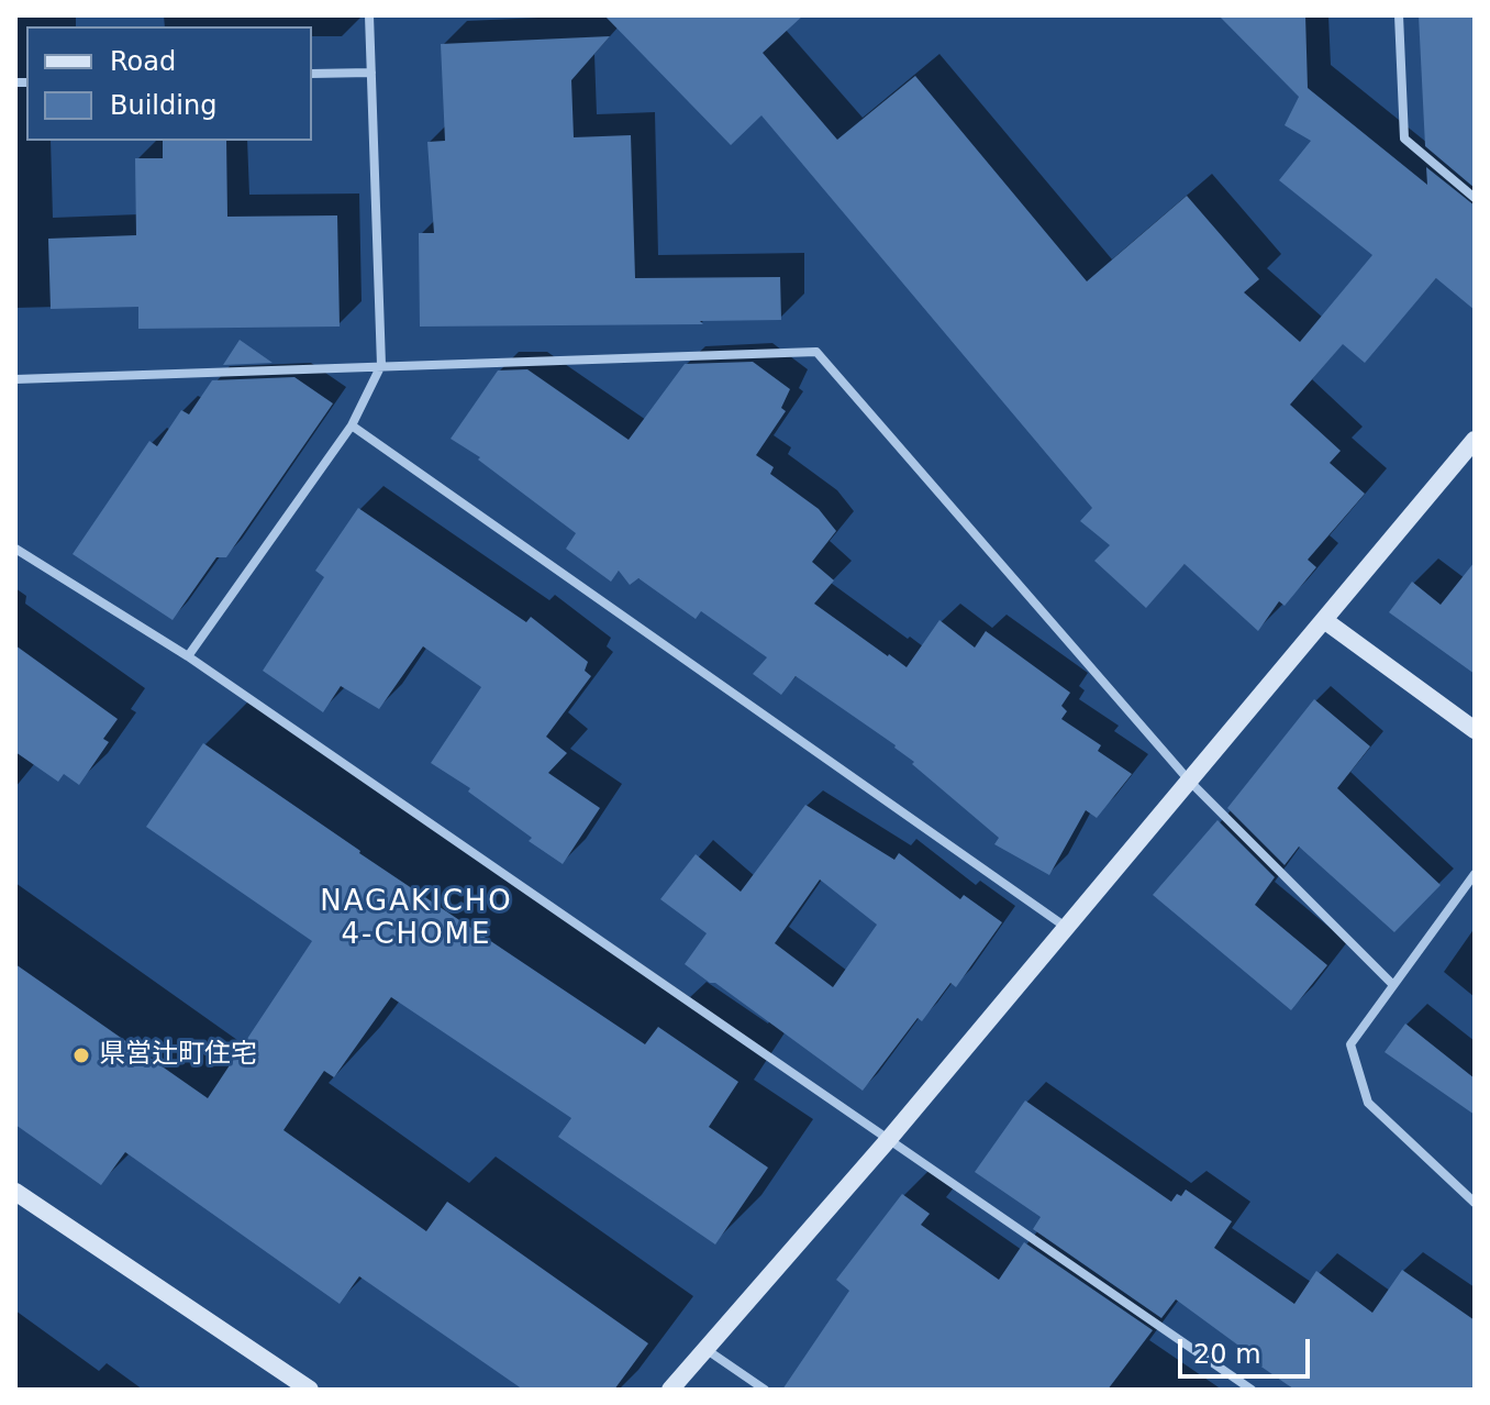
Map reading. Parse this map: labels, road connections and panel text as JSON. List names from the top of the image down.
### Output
{
  "districts": ["NAGAKICHO 4-CHOME"],
  "places": ["県営辻町住宅"],
  "legend": ["Road", "Building"],
  "scale_bar": "20 m"
}
